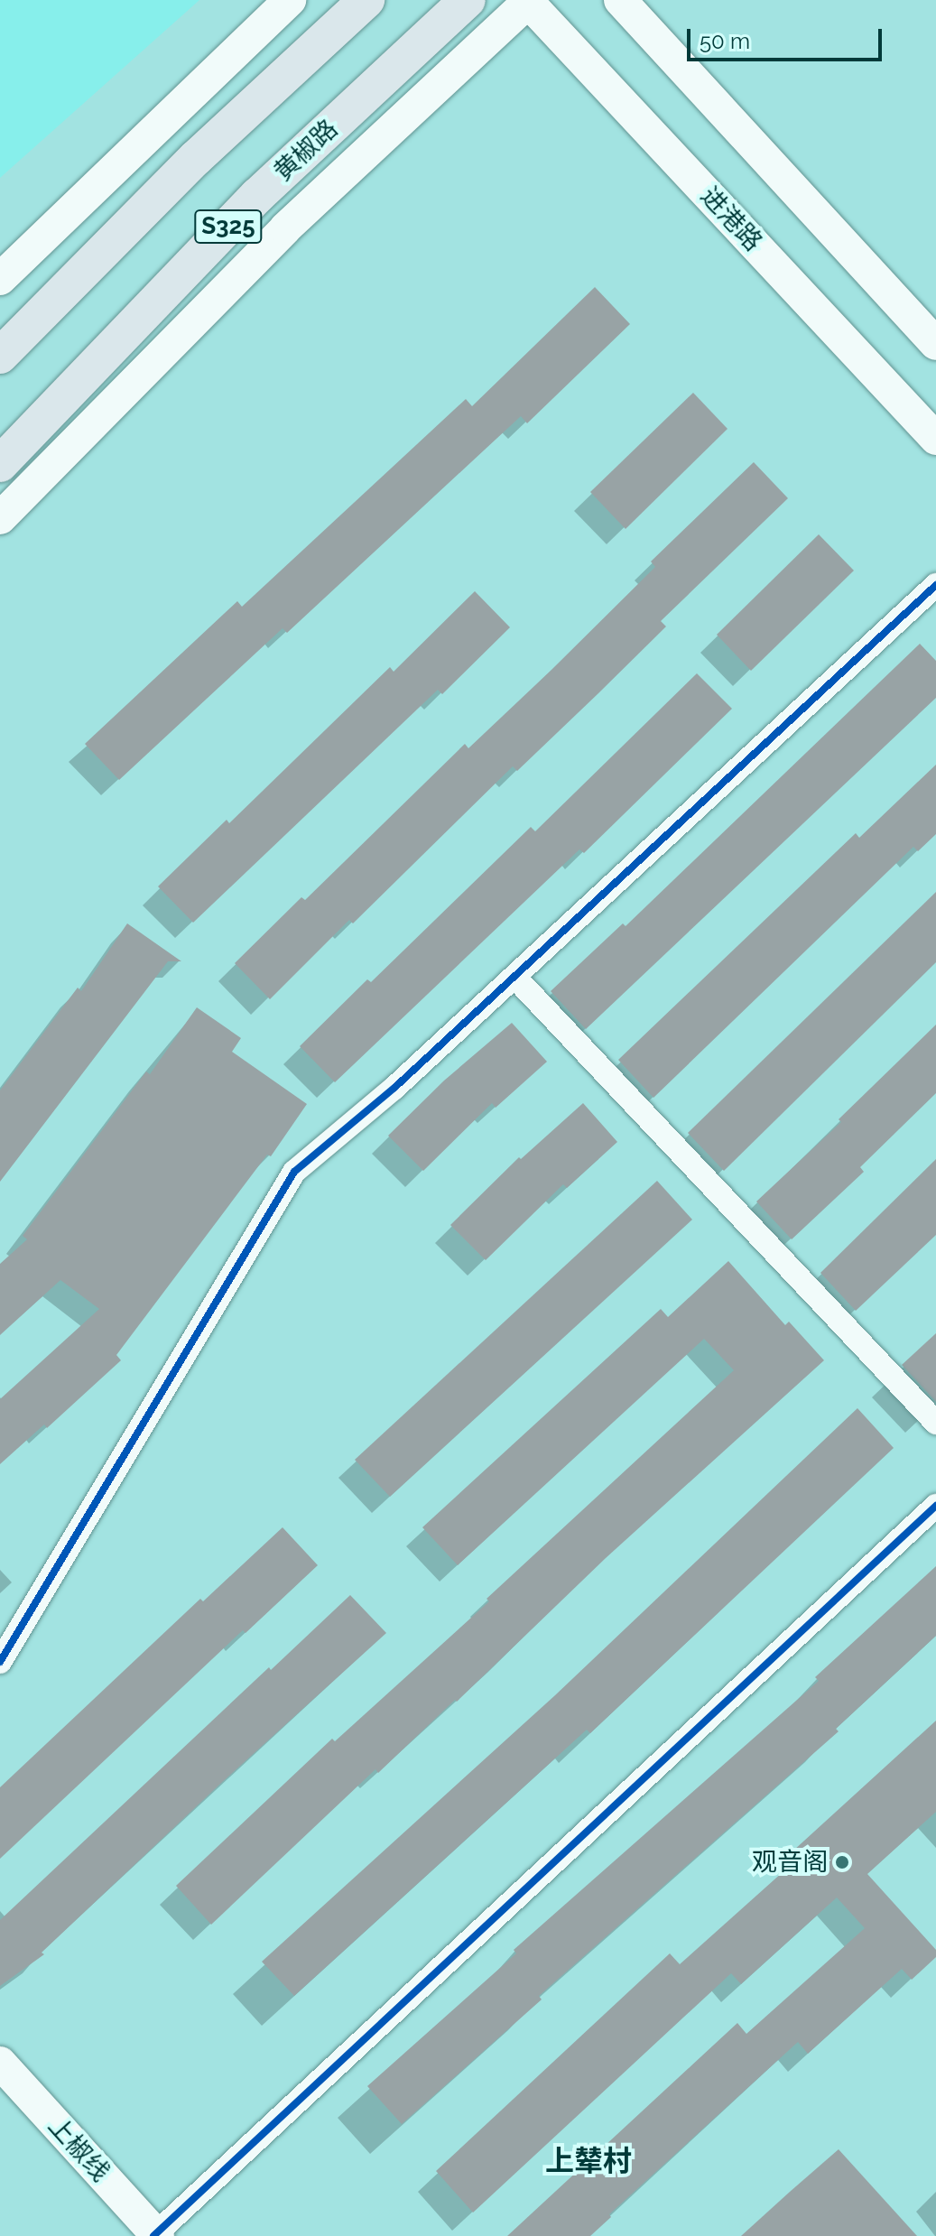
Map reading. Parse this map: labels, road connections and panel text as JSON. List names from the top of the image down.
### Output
{
  "streets": {
    "main road": [
      "黄椒路",
      "进港路",
      "S325",
      "上椒线"
    ]
  },
  "districts": ["上辇村"],
  "places": ["观音阁"],
  "scale_bar": "50 m"
}
